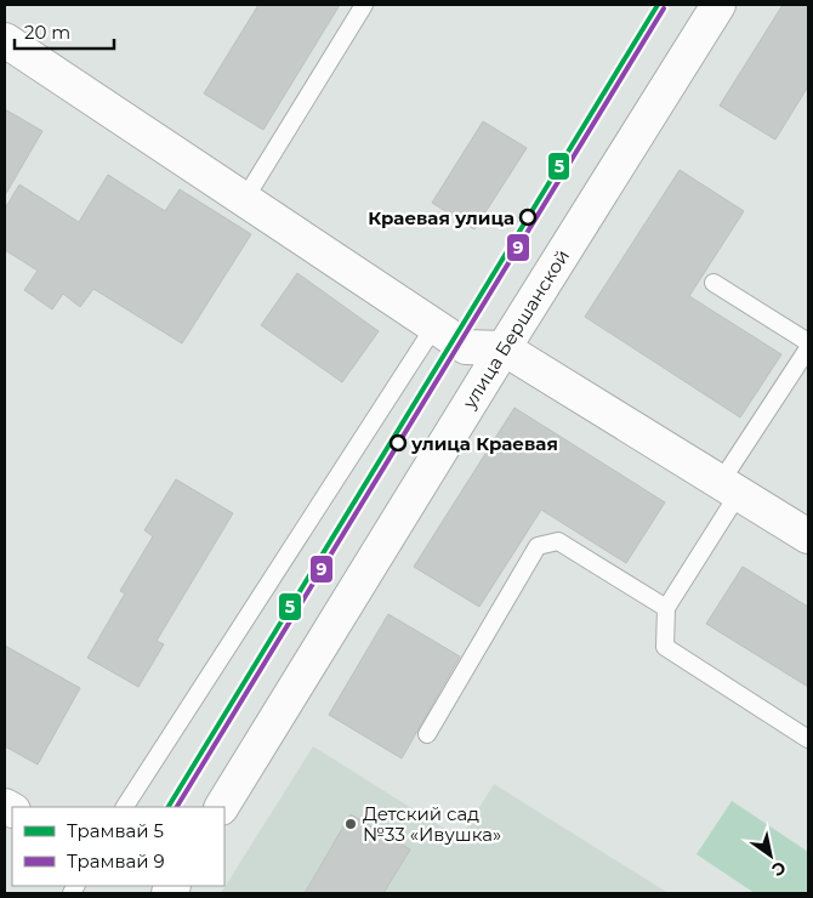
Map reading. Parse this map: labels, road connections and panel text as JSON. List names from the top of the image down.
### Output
{
  "streets": {
    "street": ["улица Бершанской"]
  },
  "places": ["Краевая улица", "улица Краевая", "Детский сад №33 «Ивушка»"],
  "lines": ["tram line 5", "tram line 9"],
  "legend": ["Трамвай 5", "Трамвай 9"],
  "scale_bar": "20 m",
  "north": "bottom right"
}
